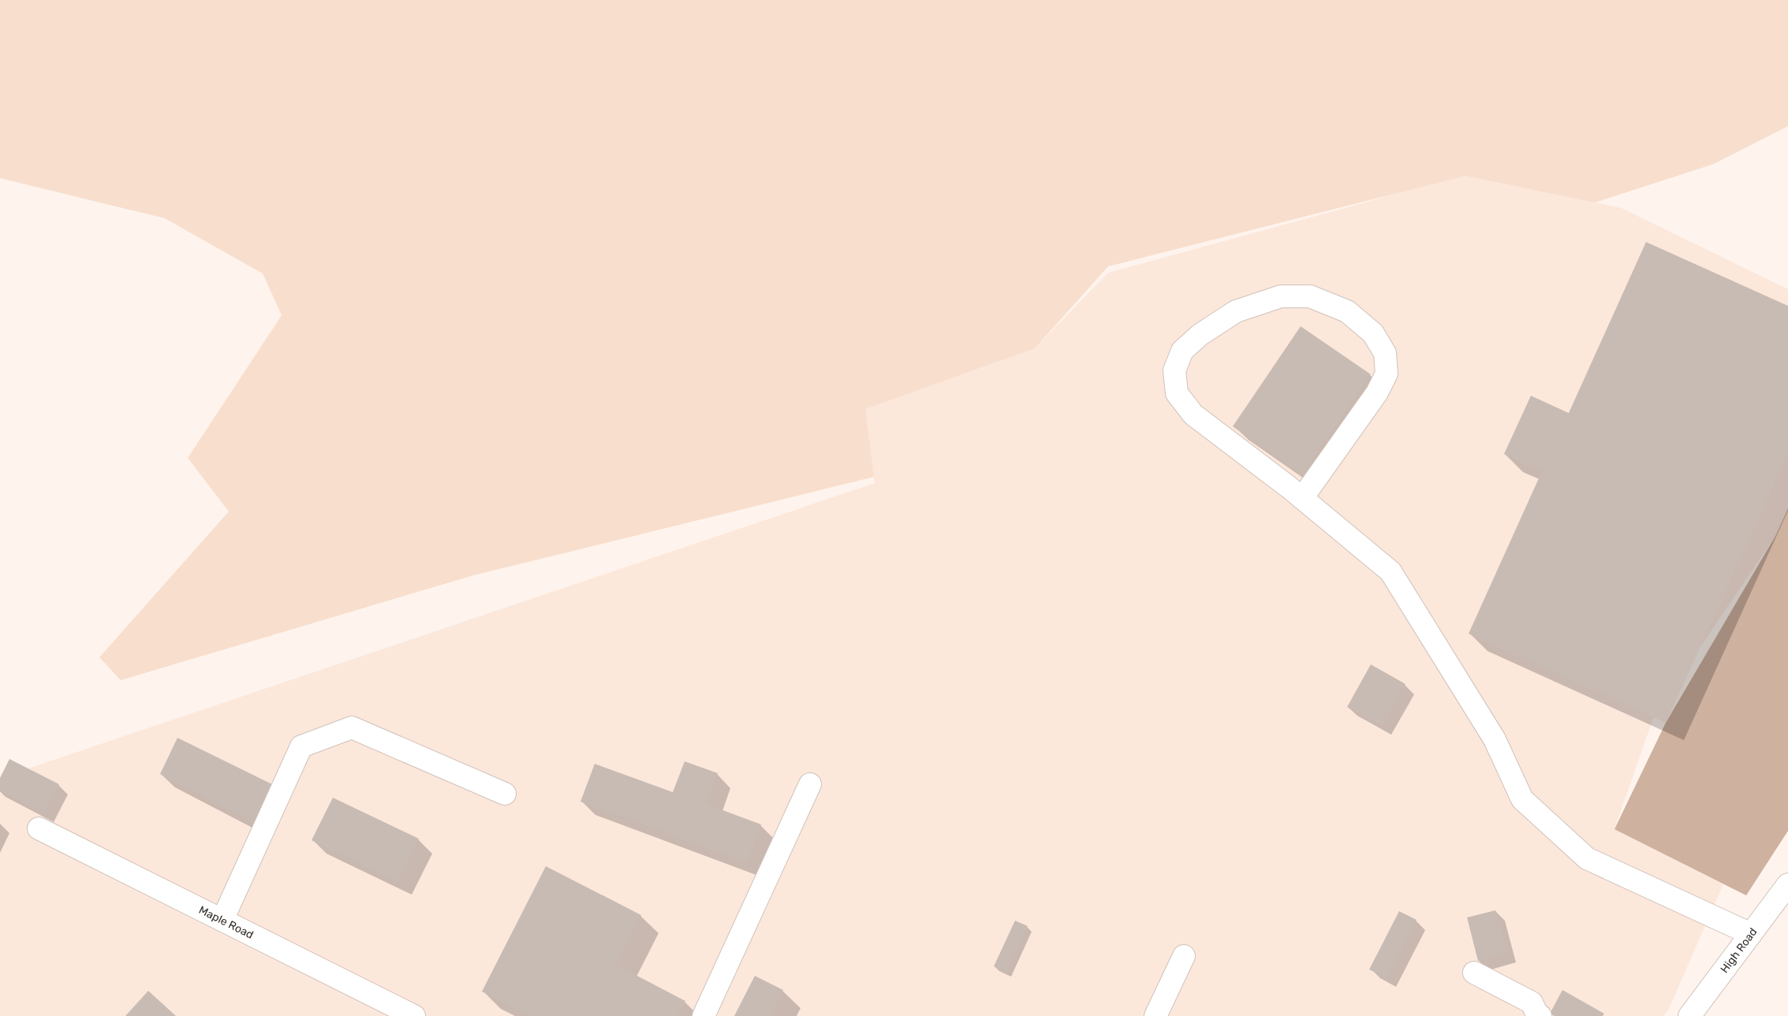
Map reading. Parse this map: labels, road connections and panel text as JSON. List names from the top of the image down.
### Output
{
  "streets": {
    "street": ["Maple Road", "High Road"]
  }
}
